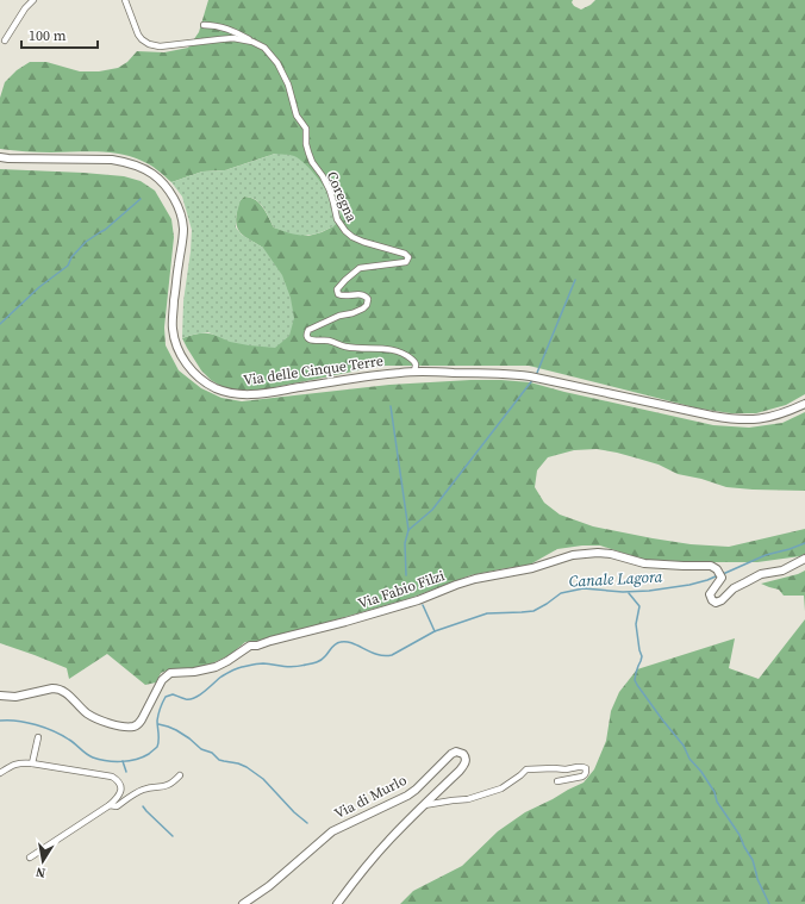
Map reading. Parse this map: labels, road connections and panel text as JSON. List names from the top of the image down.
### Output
{
  "streets": {
    "street": [
      "Coregna",
      "Via delle Cinque Terre",
      "Via Fabio Filzi",
      "Via di Murlo"
    ]
  },
  "crossings": [
    ["Coregna", "Via delle Cinque Terre"]
  ],
  "water": ["Canale Lagora"],
  "scale_bar": "100 m",
  "north": "bottom"
}
